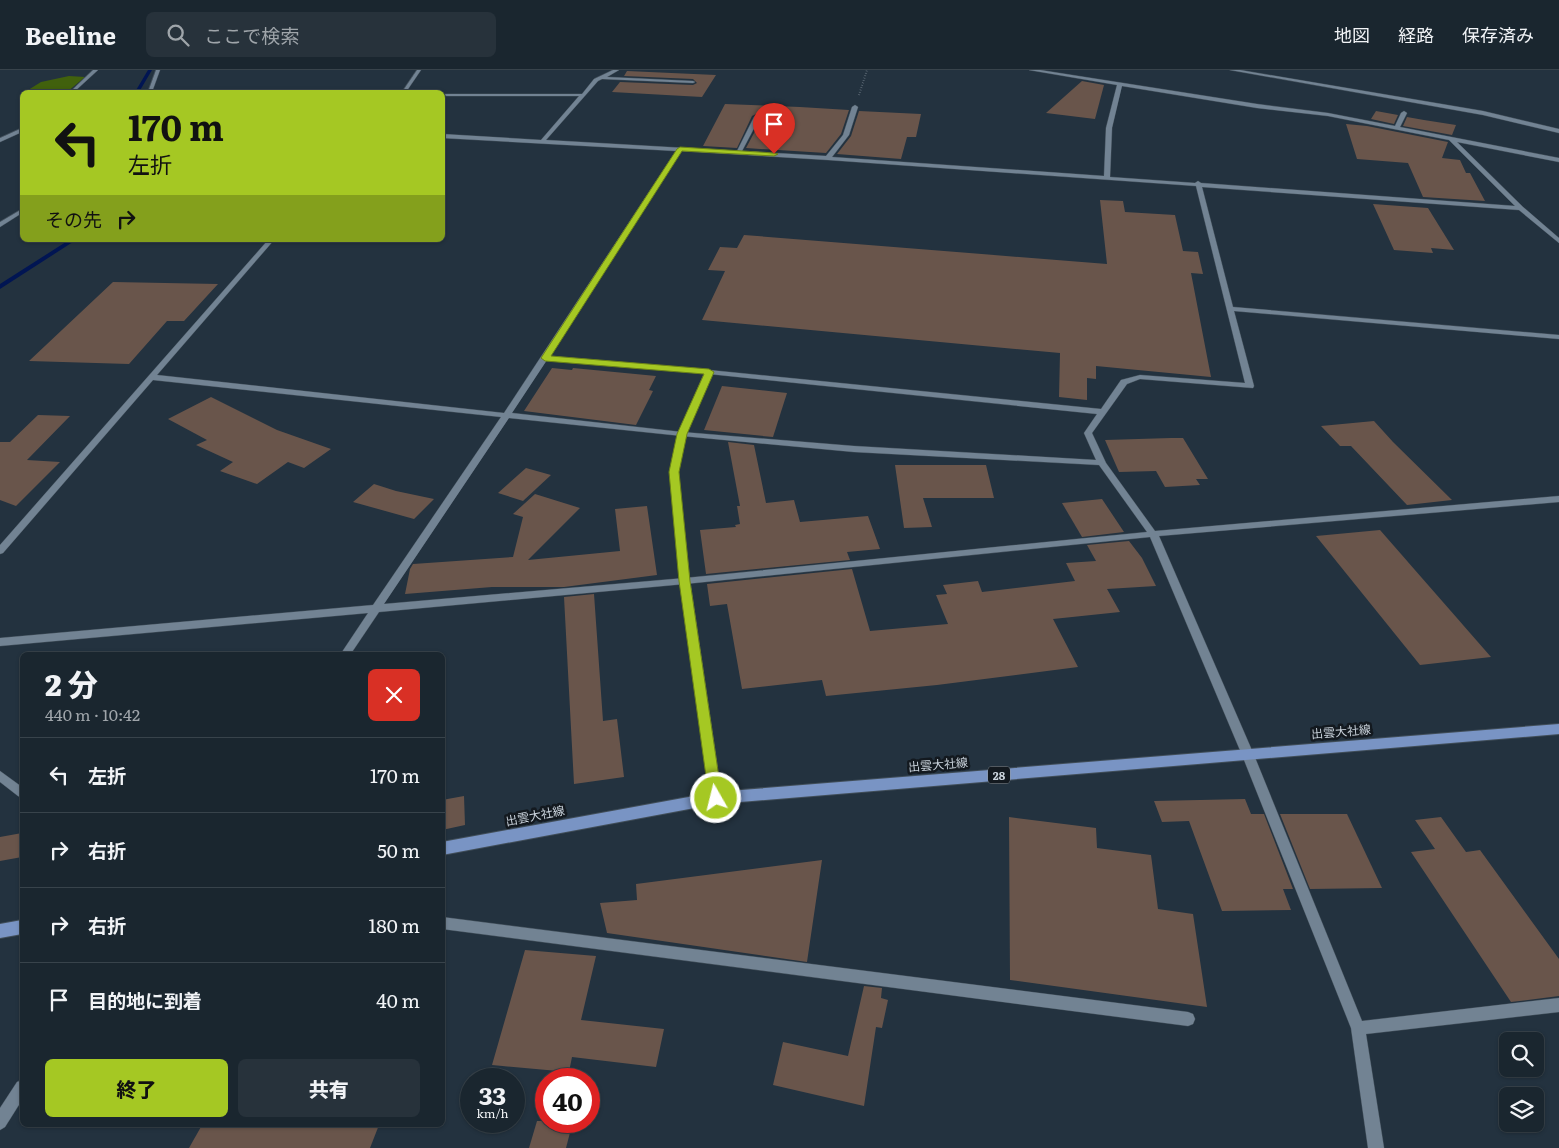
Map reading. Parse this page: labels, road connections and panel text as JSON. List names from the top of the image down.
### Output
{
  "streets": {
    "main road": ["出雲大社線", "28"]
  },
  "page": {
    "header": "Beeline",
    "search": "ここで検索",
    "nav": ["地図", "経路", "保存済み"],
    "turn": ["170 m", "左折"],
    "then": "その先",
    "heading": ["2 分", "440 m · 10:42"],
    "list": [
      {
        "name": "左折",
        "value": "170 m"
      },
      {
        "name": "右折",
        "value": "50 m"
      },
      {
        "name": "右折",
        "value": "180 m"
      },
      {
        "name": "目的地に到着",
        "value": "40 m"
      }
    ],
    "buttons": ["終了", "共有"],
    "speed": "33 km/h",
    "limit": "40"
  }
}
